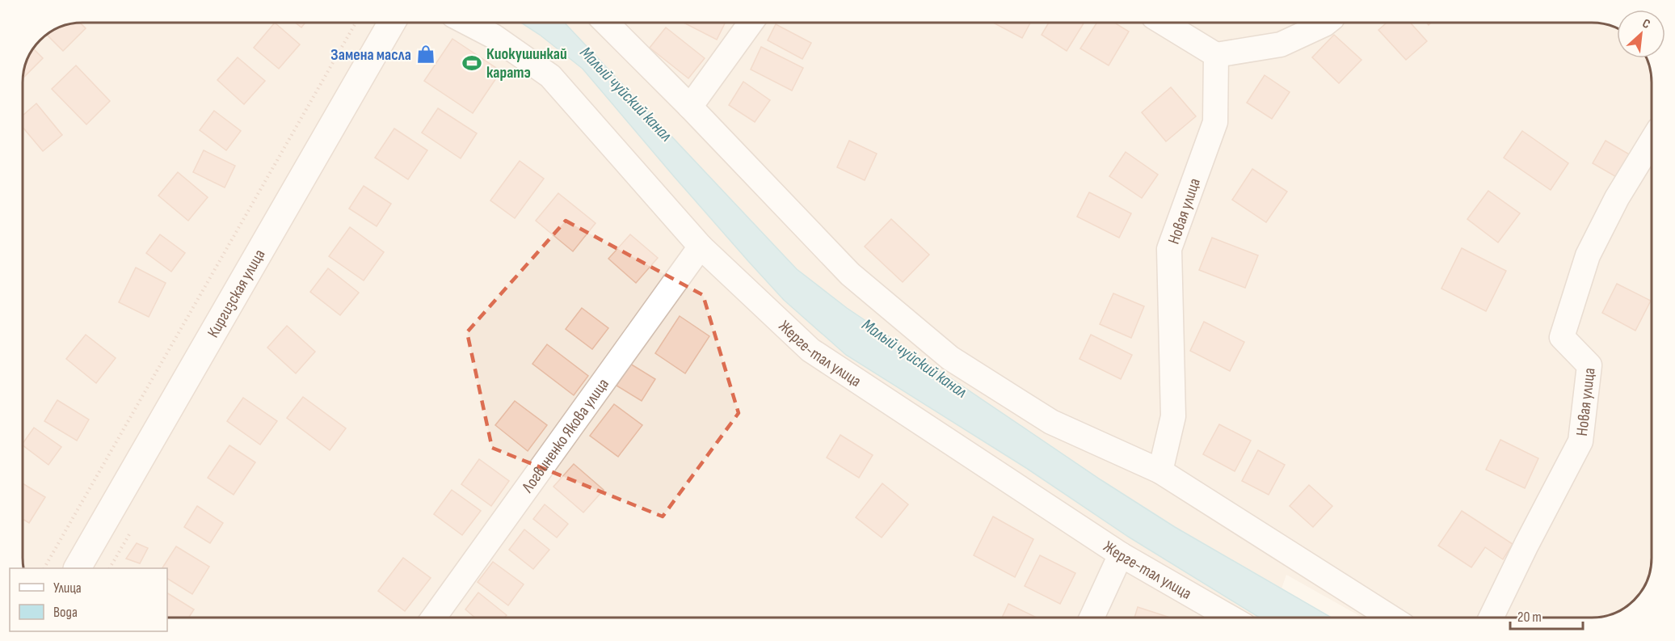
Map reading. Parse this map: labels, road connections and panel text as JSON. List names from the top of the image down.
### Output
{
  "streets": {
    "main road": ["Киргизская улица"],
    "street": ["Новая улица", "Жерге-тал улица", "Логвиненко Якова улица"]
  },
  "crossings": [
    ["Жерге-тал улица", "Логвиненко Якова улица"]
  ],
  "water": ["Малый чуйский канал"],
  "places": {
    "shop": ["Замена масла"],
    "sports": ["Киокушинкай каратэ"]
  },
  "legend": ["Улица", "Вода"],
  "scale_bar": "20 m",
  "north": "top right"
}
